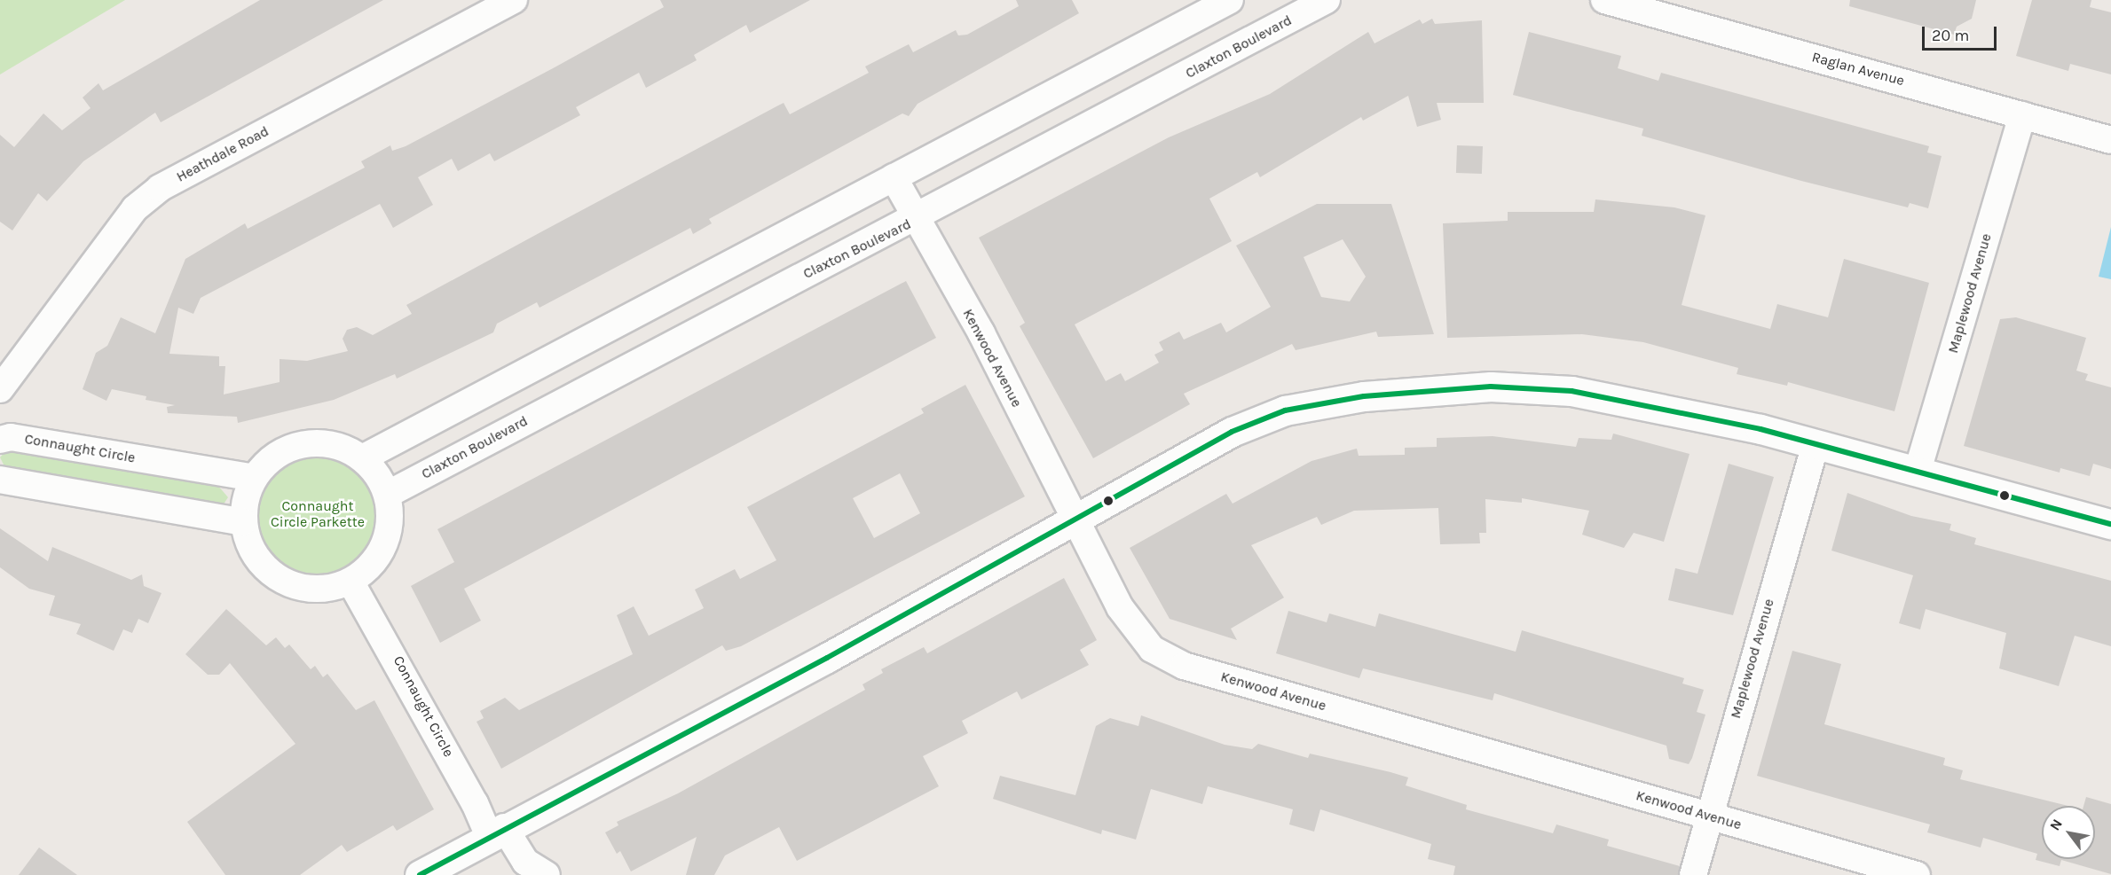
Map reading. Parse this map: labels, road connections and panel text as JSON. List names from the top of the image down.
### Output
{
  "streets": {
    "street": [
      "Claxton Boulevard",
      "Raglan Avenue",
      "Heathdale Road",
      "Maplewood Avenue",
      "Kenwood Avenue",
      "Connaught Circle"
    ]
  },
  "crossings": [
    ["Claxton Boulevard", "Kenwood Avenue"],
    ["Claxton Boulevard", "Connaught Circle"],
    ["Raglan Avenue", "Maplewood Avenue"],
    ["Maplewood Avenue", "Kenwood Avenue"]
  ],
  "parks": ["Connaught Circle Parkette"],
  "scale_bar": "20 m",
  "north": "top left"
}
